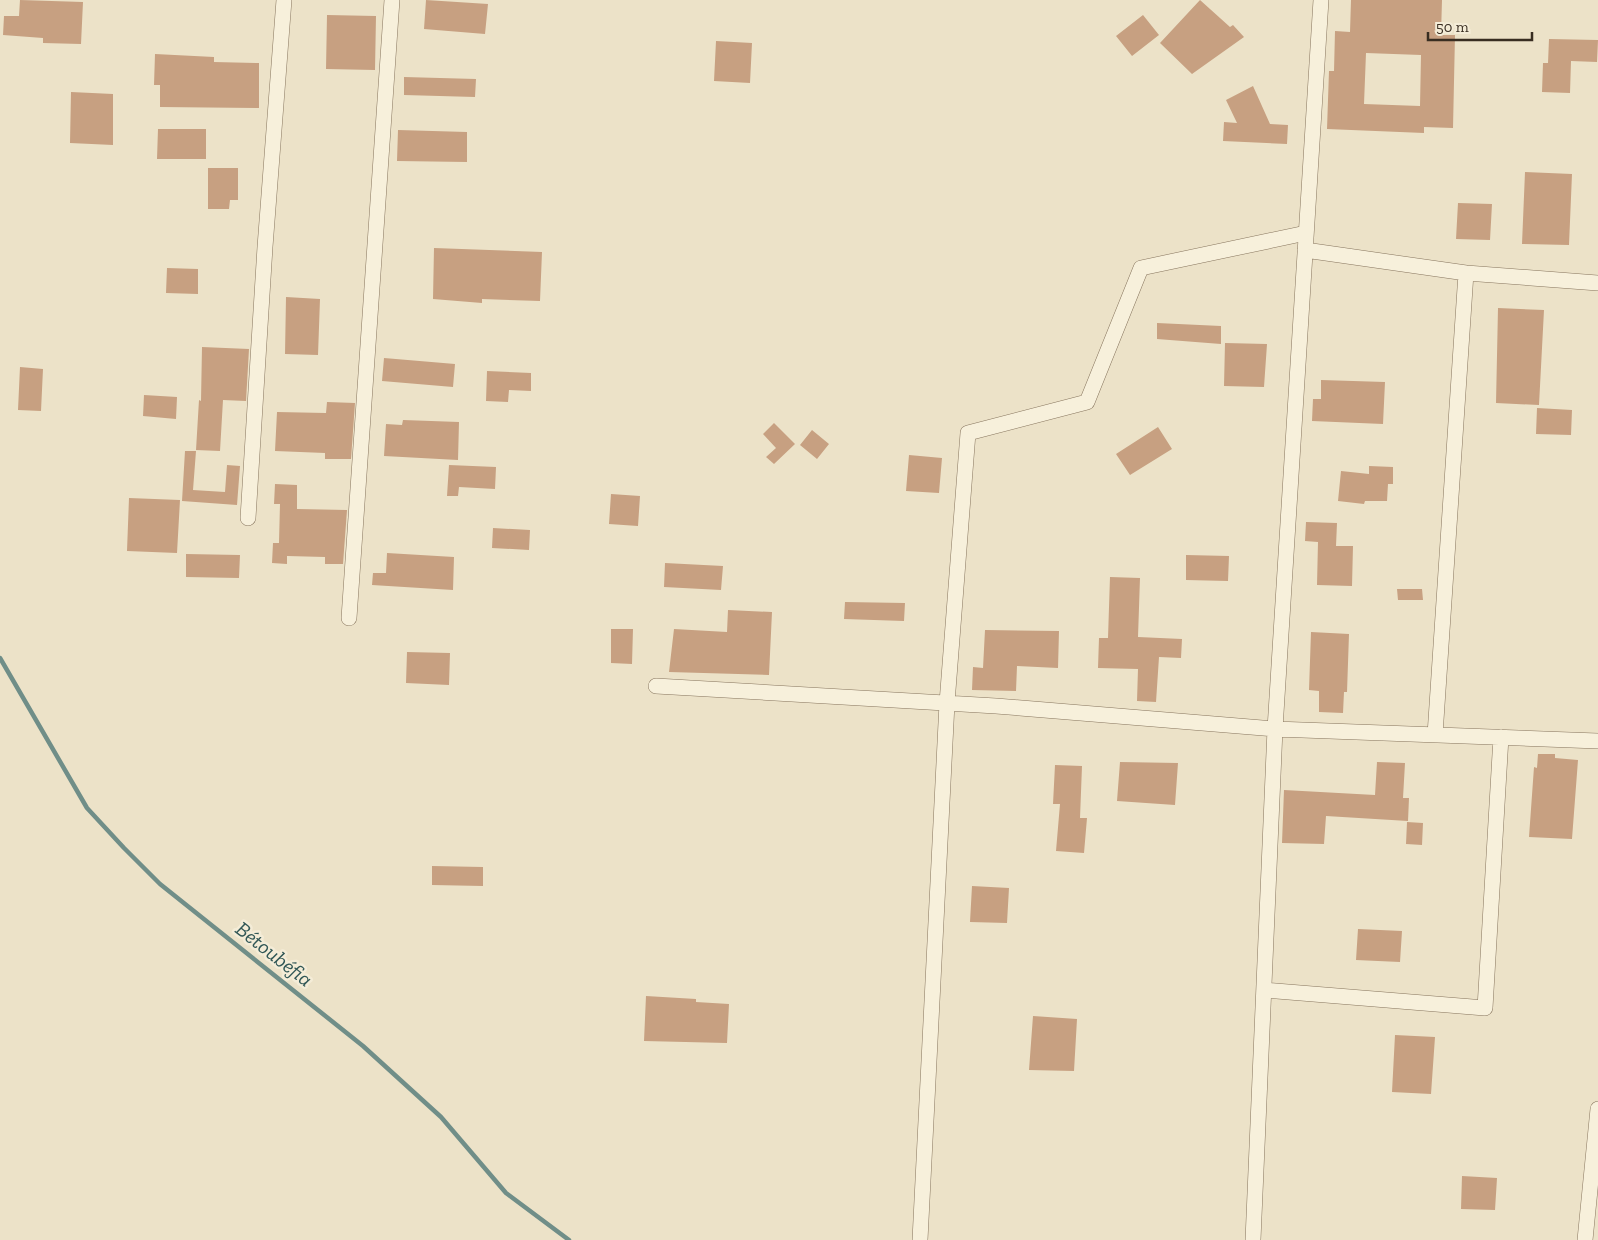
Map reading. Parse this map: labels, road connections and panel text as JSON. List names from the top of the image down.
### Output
{
  "water": ["Bétoubéfia"],
  "scale_bar": "50 m"
}
